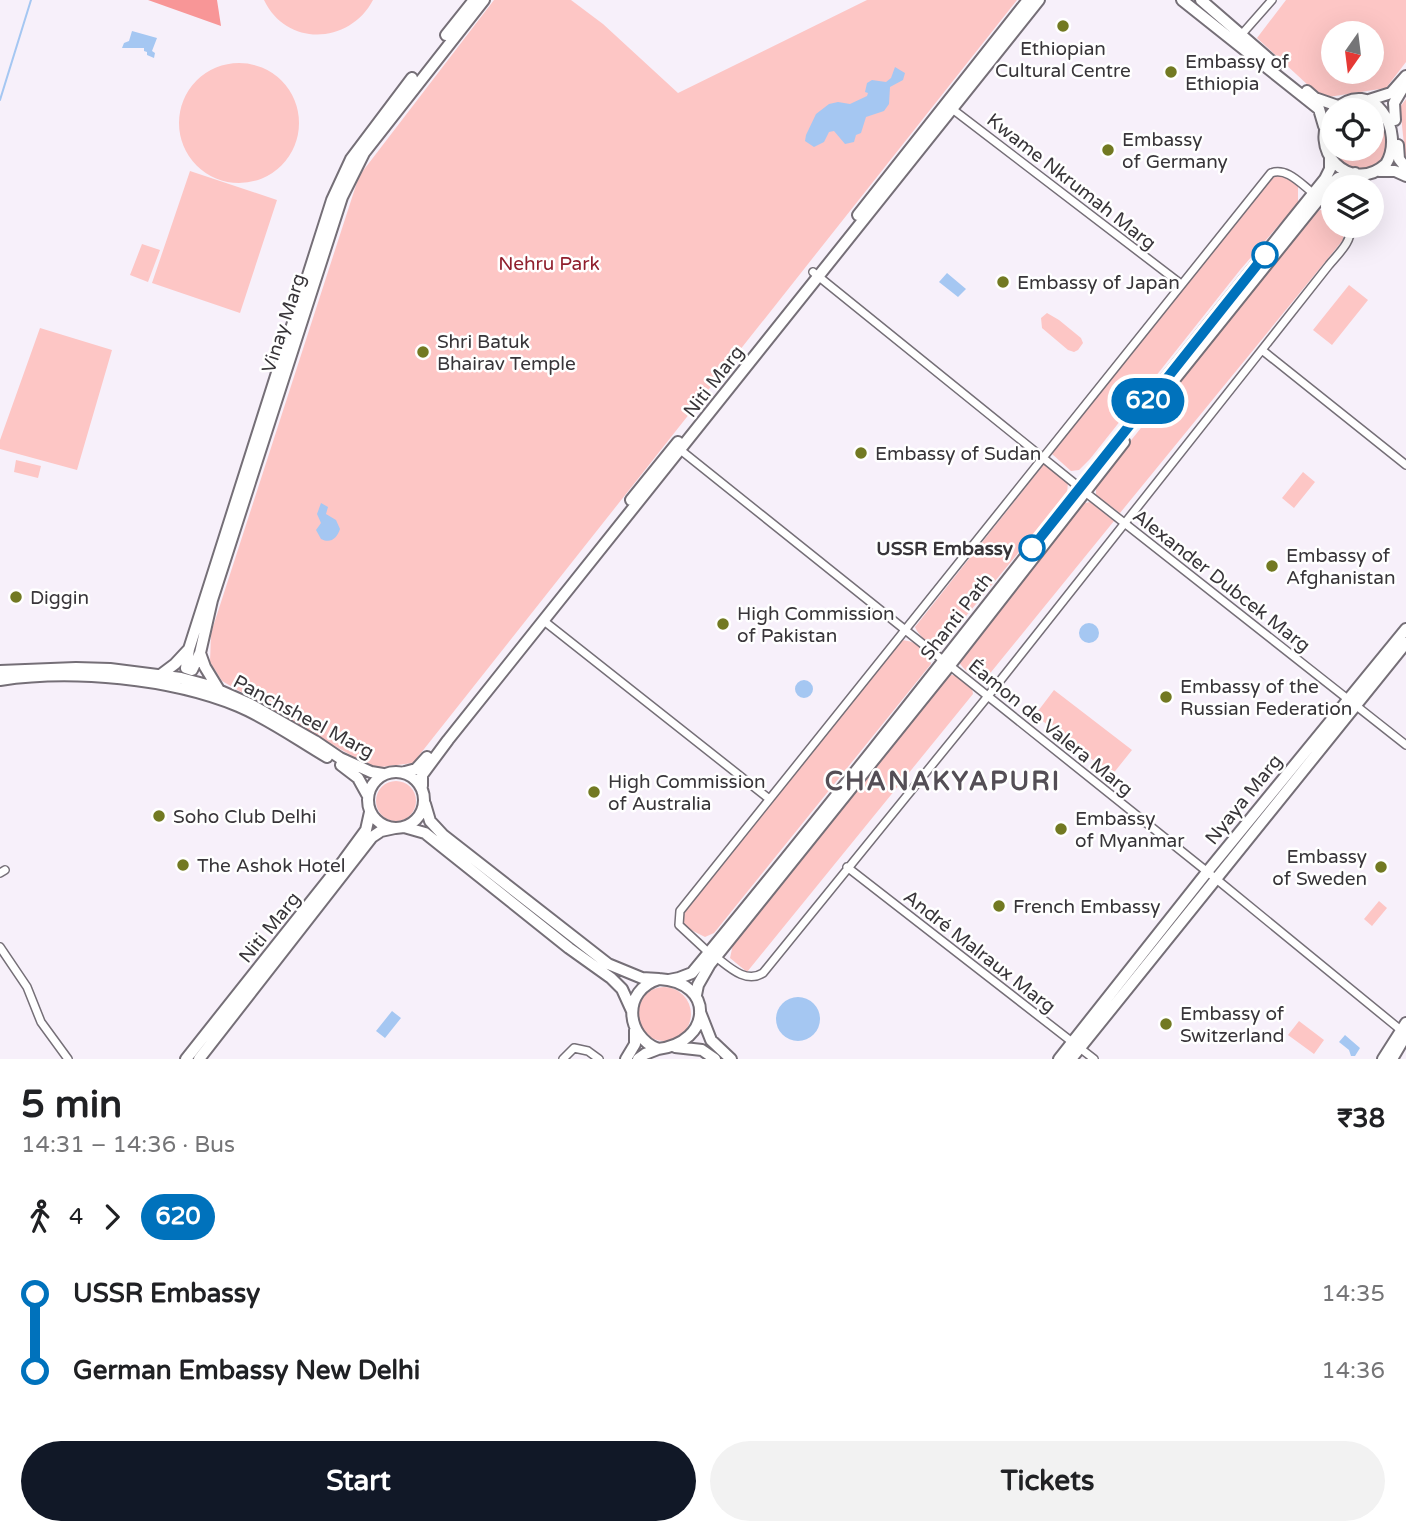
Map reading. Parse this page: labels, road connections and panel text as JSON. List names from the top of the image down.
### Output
{
  "streets": {
    "main road": [
      "Vinay Marg",
      "Niti Marg",
      "Shanti Path",
      "Panchsheel Marg",
      "Nyaya Marg"
    ],
    "street": [
      "Kwame Nkrumah Marg",
      "Alexander Dubcek Marg",
      "Éamon de Valera Marg",
      "André Malraux Marg"
    ]
  },
  "crossings": [
    ["Kwame Nkrumah Marg", "Niti Marg"],
    ["Niti Marg", "Alexander Dubcek Marg"],
    ["Niti Marg", "Panchsheel Marg"],
    ["Niti Marg", "Éamon de Valera Marg"],
    ["Alexander Dubcek Marg", "Shanti Path"],
    ["Alexander Dubcek Marg", "Nyaya Marg"],
    ["Shanti Path", "Éamon de Valera Marg"],
    ["Éamon de Valera Marg", "Nyaya Marg"],
    ["Nyaya Marg", "André Malraux Marg"]
  ],
  "districts": ["CHANAKYAPURI"],
  "parks": ["Nehru Park"],
  "places": [
    "Ethiopian Cultural Centre",
    "Embassy of Ethiopia",
    "Embassy of Germany",
    "Embassy of Japan",
    "Shri Batuk Bhairav Temple",
    "Embassy of Sudan",
    "USSR Embassy",
    "Embassy of Afghanistan",
    "Diggin",
    "High Commission of Pakistan",
    "Embassy of the Russian Federation",
    "High Commission of Australia",
    "Soho Club Delhi",
    "Embassy of Myanmar",
    "The Ashok Hotel",
    "Embassy of Sweden",
    "French Embassy",
    "Embassy of Switzerland"
  ],
  "lines": ["bus line 620"],
  "north": "bottom",
  "page": {
    "on_map": "620",
    "heading": ["5 min", "14:31 – 14:36 · Bus", "₹38"],
    "legs": ["4", "620"],
    "list": [
      {
        "name": "USSR Embassy",
        "value": "14:35"
      },
      {
        "name": "German Embassy New Delhi",
        "value": "14:36"
      }
    ],
    "buttons": ["Start", "Tickets"]
  }
}
